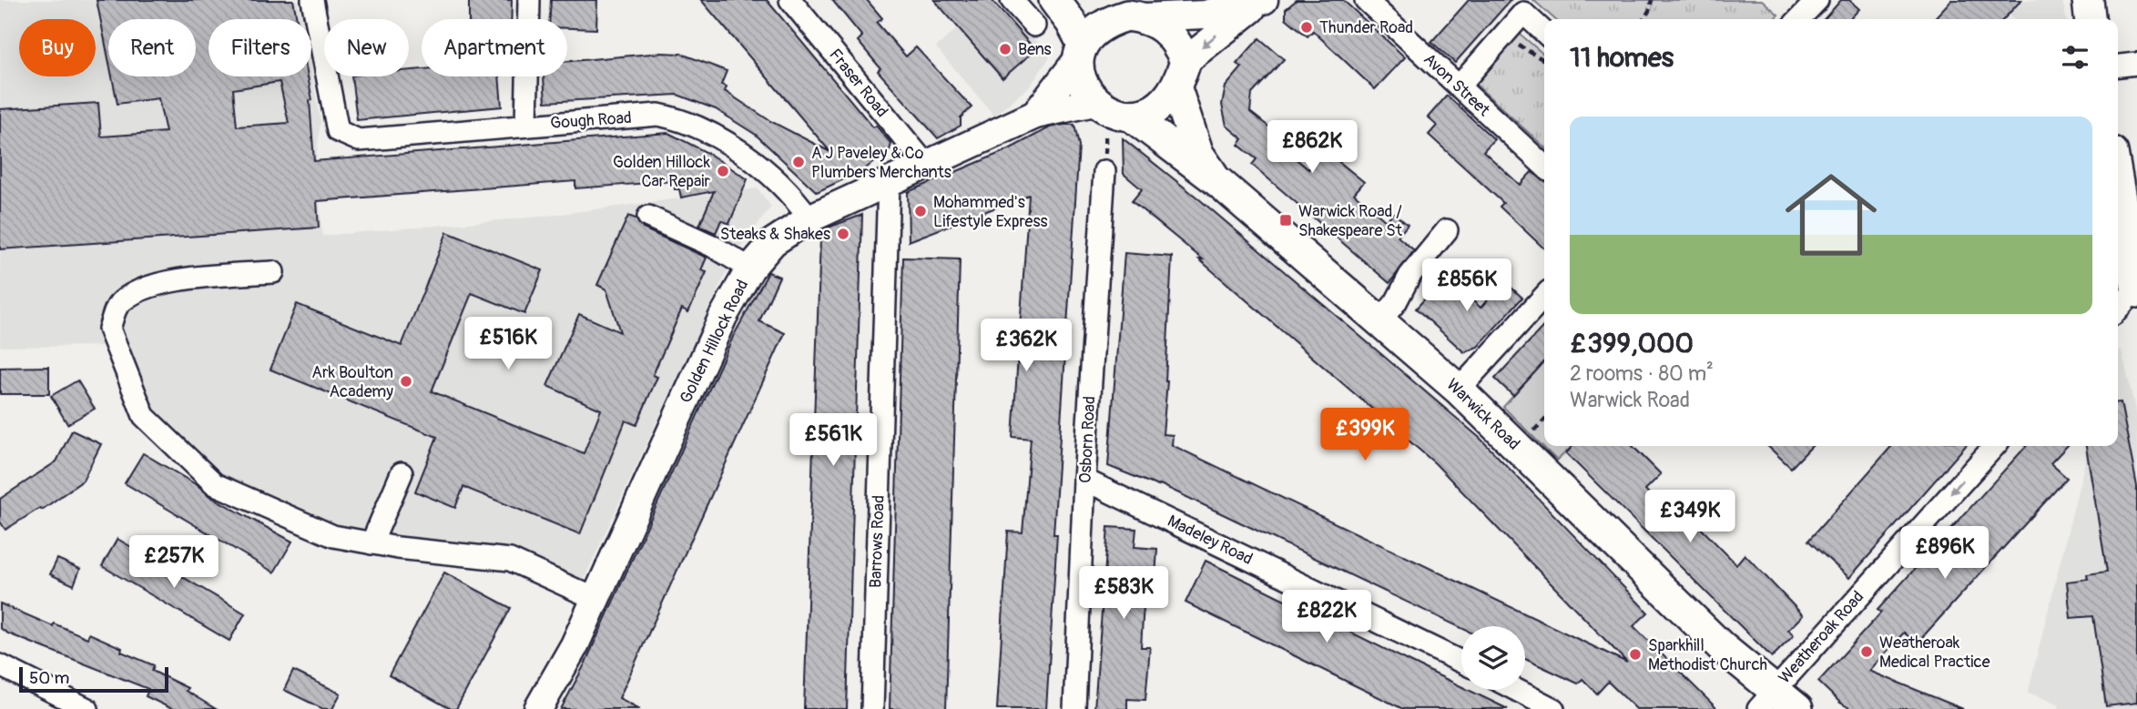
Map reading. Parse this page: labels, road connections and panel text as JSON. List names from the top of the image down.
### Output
{
  "streets": {
    "highway": ["Warwick Road"],
    "main road": ["Golden Hillock Road"],
    "street": [
      "Fraser Road",
      "Avon Street",
      "Gough Road",
      "Osborn Road",
      "Madeley Road",
      "Barrows Road",
      "Weatheroak Road"
    ]
  },
  "crossings": [
    ["Fraser Road", "Golden Hillock Road"],
    ["Gough Road", "Golden Hillock Road"],
    ["Golden Hillock Road", "Warwick Road"],
    ["Golden Hillock Road", "Barrows Road"],
    ["Warwick Road", "Weatheroak Road"],
    ["Osborn Road", "Madeley Road"]
  ],
  "one_way": ["Weatheroak Road"],
  "places": {
    "other": [
      "Thunder Road",
      "Bens",
      "A J Paveley & Co Plumbers Merchants",
      "Golden Hillock Car Repair",
      "Mohammed's Lifestyle Express",
      "Steaks & Shakes",
      "Ark Boulton Academy",
      "Weatheroak Medical Practice",
      "Sparkhill Methodist Church"
    ],
    "transit": ["Warwick Road / Shakespeare St"]
  },
  "scale_bar": "50 m",
  "page": {
    "chip": [
      "Buy",
      "Rent",
      "Filters",
      "New",
      "Apartment"
    ],
    "heading": "11 homes",
    "list": [
      {
        "name": "£399,000",
        "note": "2 rooms · 80 m² · Warwick Road"
      }
    ],
    "price": [
      "£862K",
      "£856K",
      "£516K",
      "£362K",
      "£399K",
      "£561K",
      "£349K",
      "£896K",
      "£257K",
      "£583K",
      "£822K"
    ],
    "scale": "50 m"
  }
}
